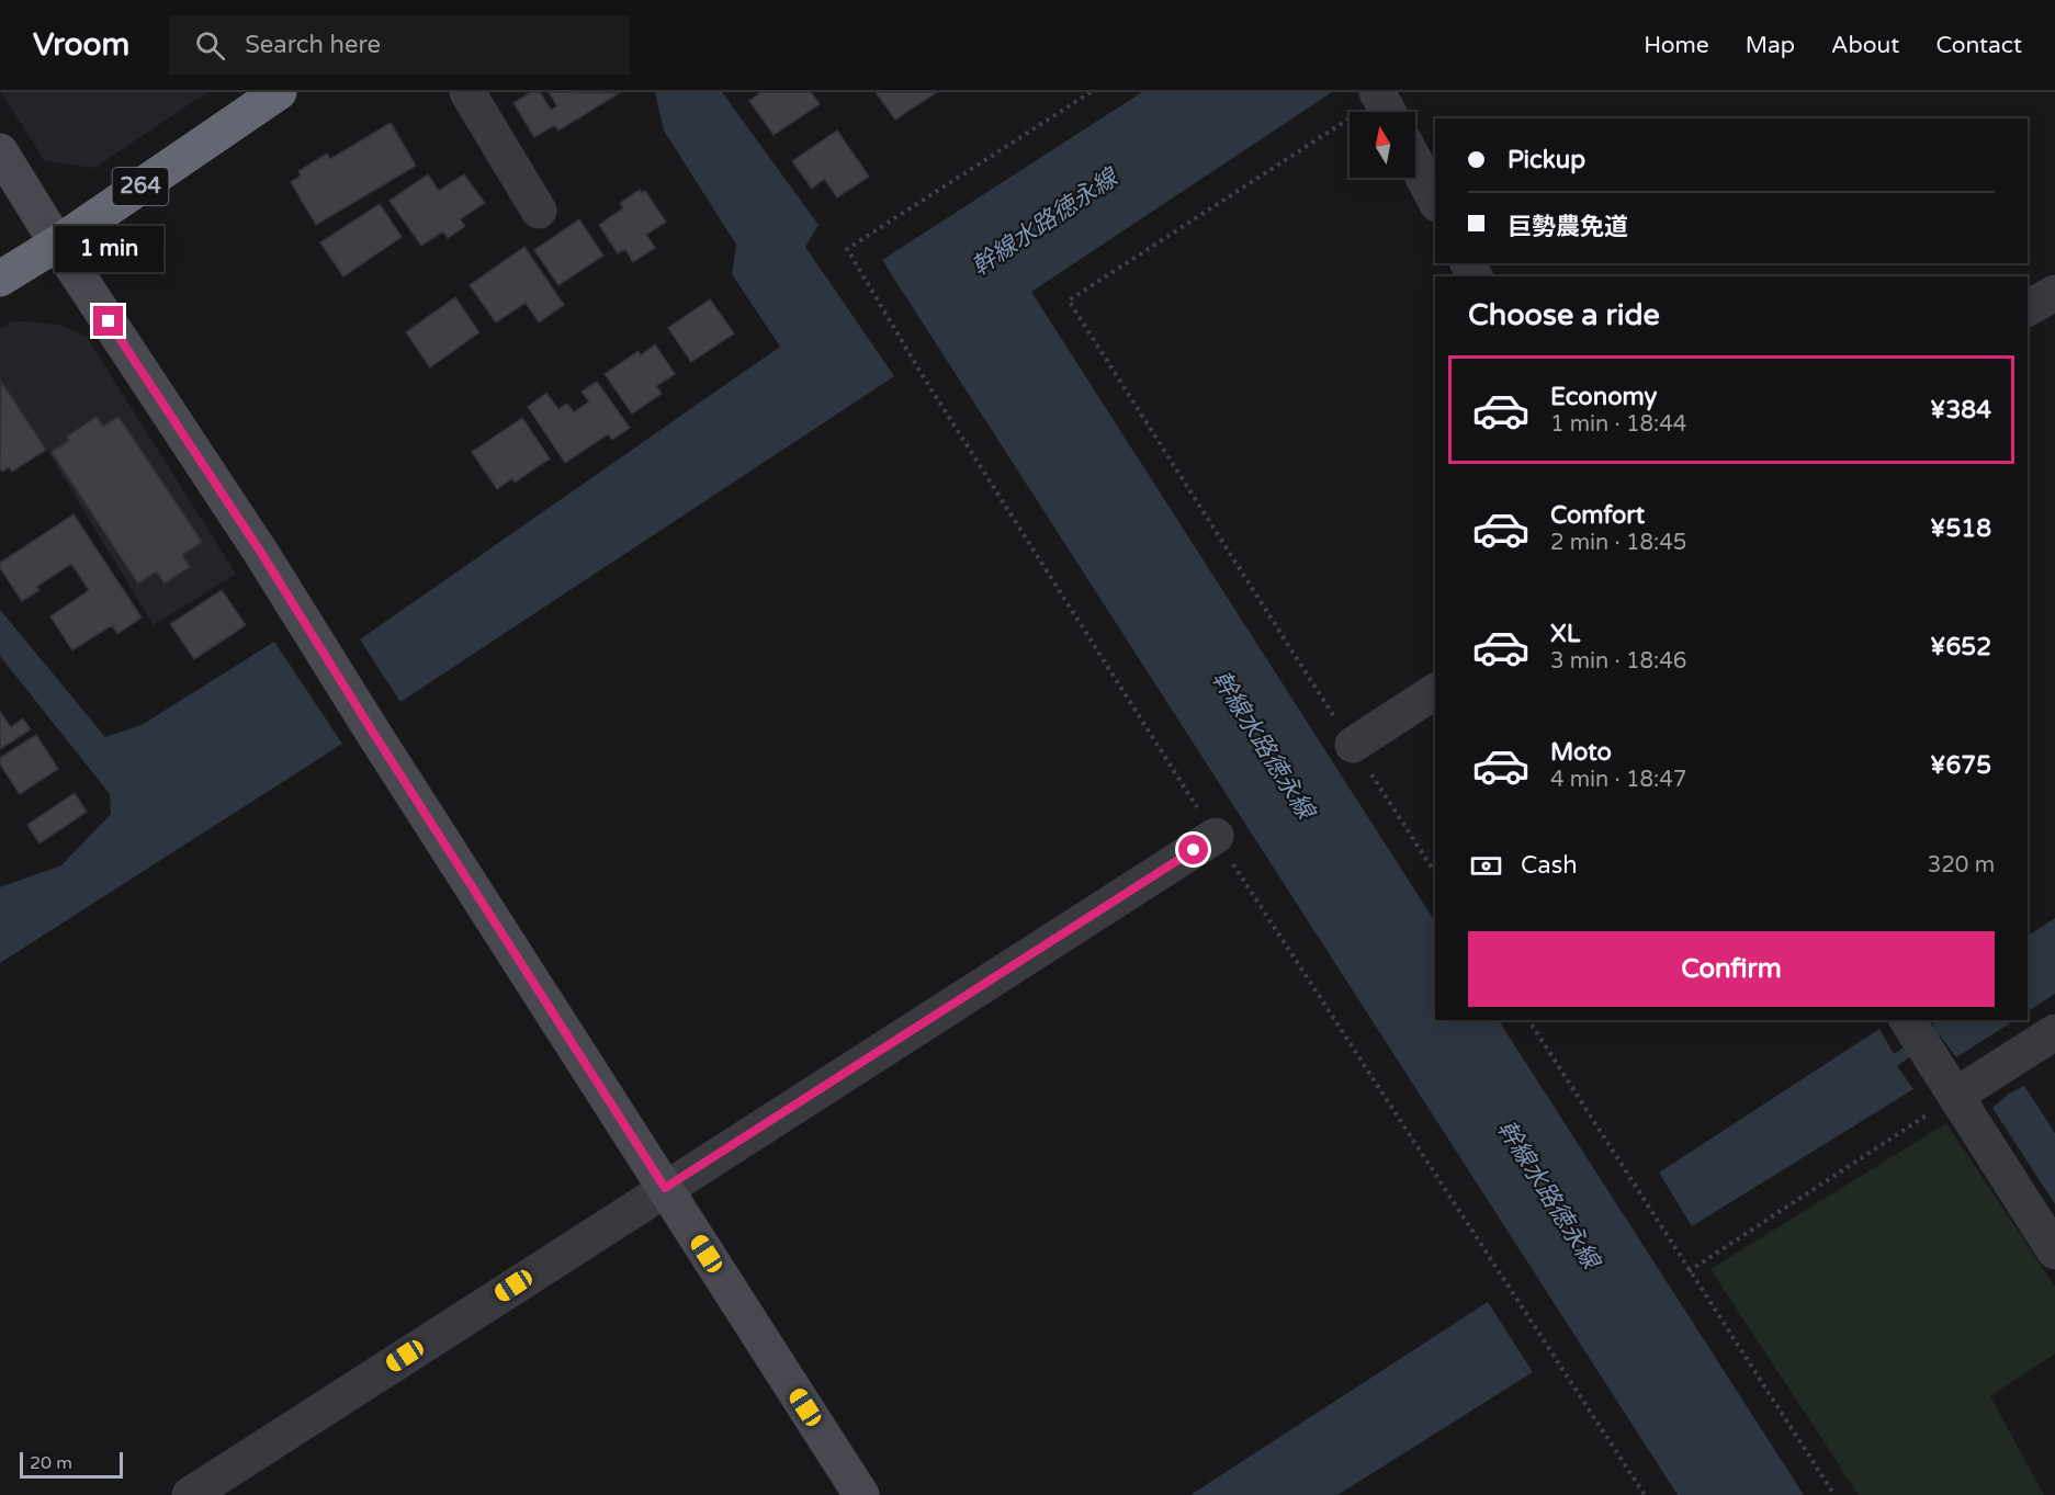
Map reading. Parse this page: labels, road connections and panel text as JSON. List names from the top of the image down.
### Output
{
  "streets": {
    "highway": ["264"]
  },
  "water": ["幹線水路徳永線"],
  "scale_bar": "20 m",
  "north": "top",
  "page": {
    "header": "Vroom",
    "search": "Search here",
    "nav": [
      "Home",
      "Map",
      "About",
      "Contact"
    ],
    "banner": ["Pickup", "巨勢農免道"],
    "bubble": "1 min",
    "heading": "Choose a ride",
    "list": [
      {
        "name": "Economy",
        "note": "1 min · 18:44",
        "value": "¥384"
      },
      {
        "name": "Comfort",
        "note": "2 min · 18:45",
        "value": "¥518"
      },
      {
        "name": "XL",
        "note": "3 min · 18:46",
        "value": "¥652"
      },
      {
        "name": "Moto",
        "note": "4 min · 18:47",
        "value": "¥675"
      }
    ],
    "pay": ["Cash", "320 m"],
    "buttons": "Confirm",
    "scale": "20 m"
  }
}
